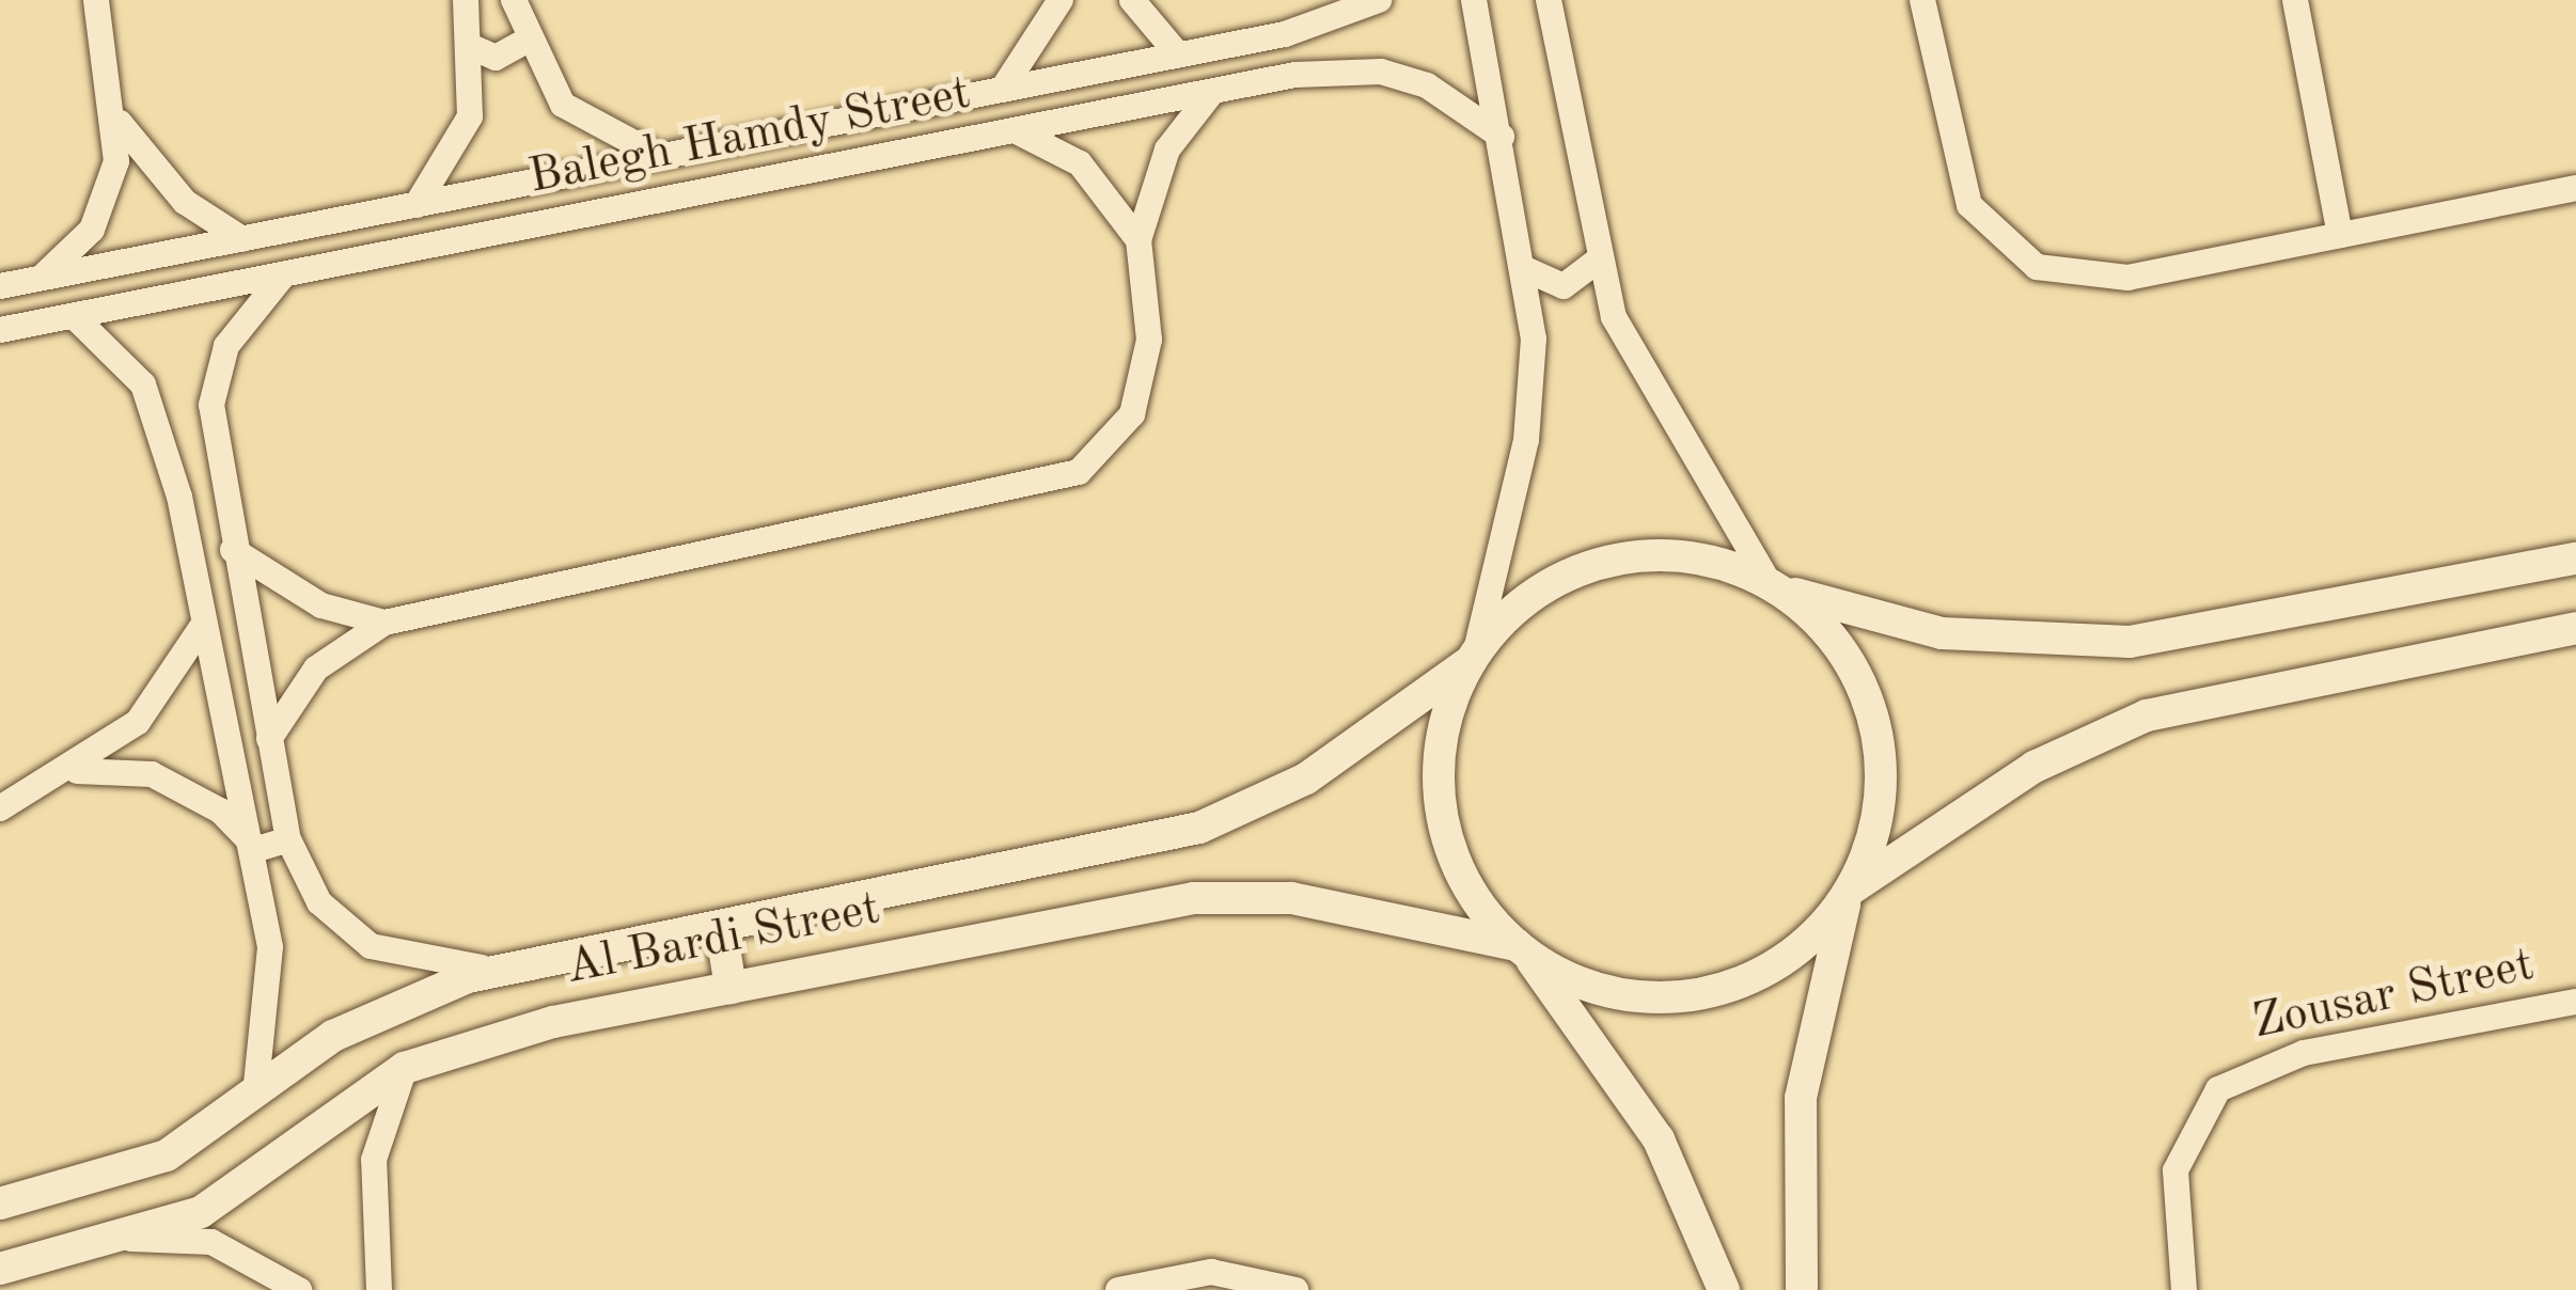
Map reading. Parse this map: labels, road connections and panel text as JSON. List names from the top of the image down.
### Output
{
  "streets": {
    "street": ["Balegh Hamdy Street", "Al Bardi Street", "Zousar Street"]
  }
}
